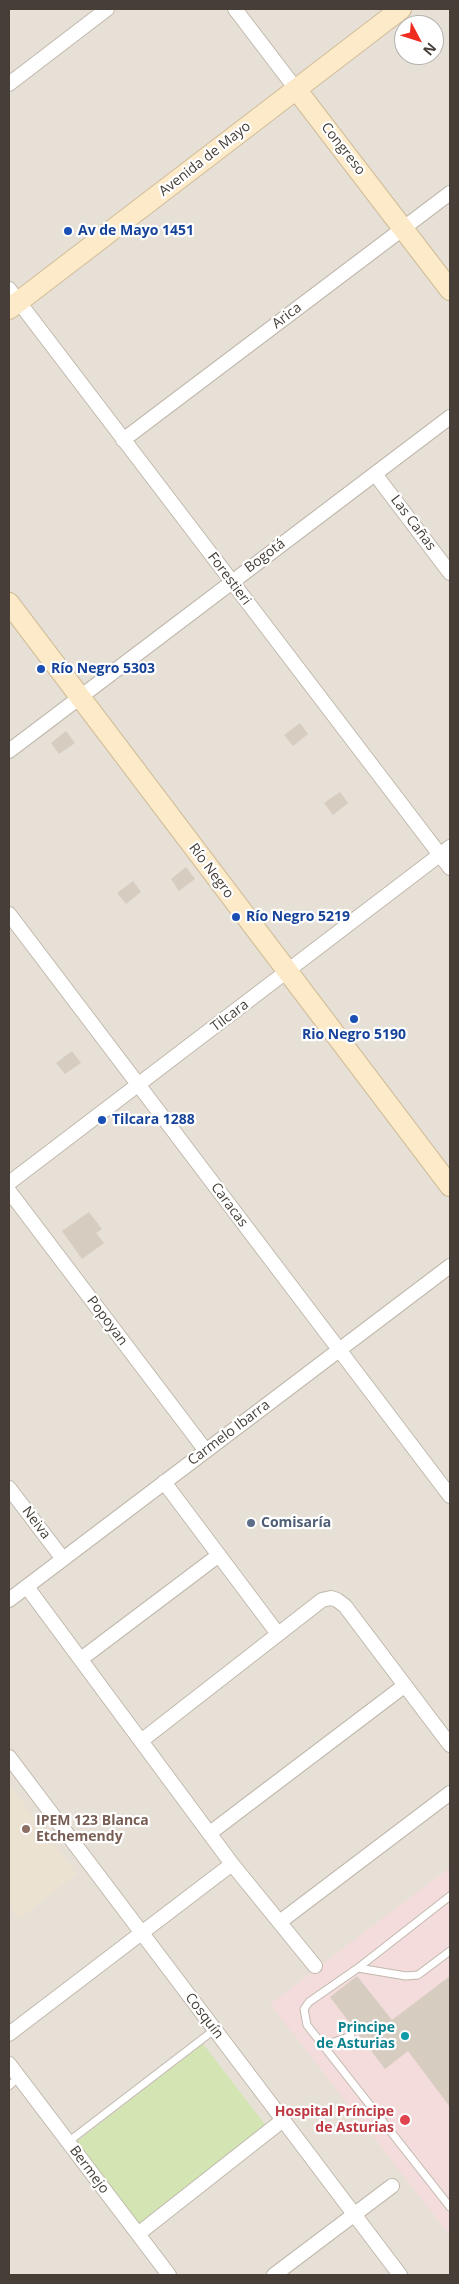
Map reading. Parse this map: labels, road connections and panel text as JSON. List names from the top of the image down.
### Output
{
  "streets": {
    "main road": ["Congreso", "Avenida de Mayo", "Río Negro"],
    "street": [
      "Arica",
      "Las Cañas",
      "Bogotá",
      "Forestieri",
      "Tilcara",
      "Caracas",
      "Popoyan",
      "Carmelo Ibarra",
      "Neiva",
      "Cosquín",
      "Bermejo"
    ]
  },
  "crossings": [
    ["Congreso", "Avenida de Mayo"],
    ["Congreso", "Arica"],
    ["Avenida de Mayo", "Forestieri"],
    ["Arica", "Forestieri"],
    ["Las Cañas", "Bogotá"],
    ["Bogotá", "Forestieri"],
    ["Bogotá", "Río Negro"],
    ["Forestieri", "Tilcara"],
    ["Río Negro", "Tilcara"],
    ["Tilcara", "Caracas"],
    ["Caracas", "Carmelo Ibarra"],
    ["Popoyan", "Carmelo Ibarra"],
    ["Carmelo Ibarra", "Neiva"]
  ],
  "places": [
    "Av de Mayo 1451",
    "Río Negro 5303",
    "Río Negro 5219",
    "Rio Negro 5190",
    "Tilcara 1288",
    "Comisaría",
    "IPEM 123 Blanca Etchemendy",
    "Principe de Asturias",
    "Hospital Príncipe de Asturias"
  ],
  "north": "bottom right"
}
